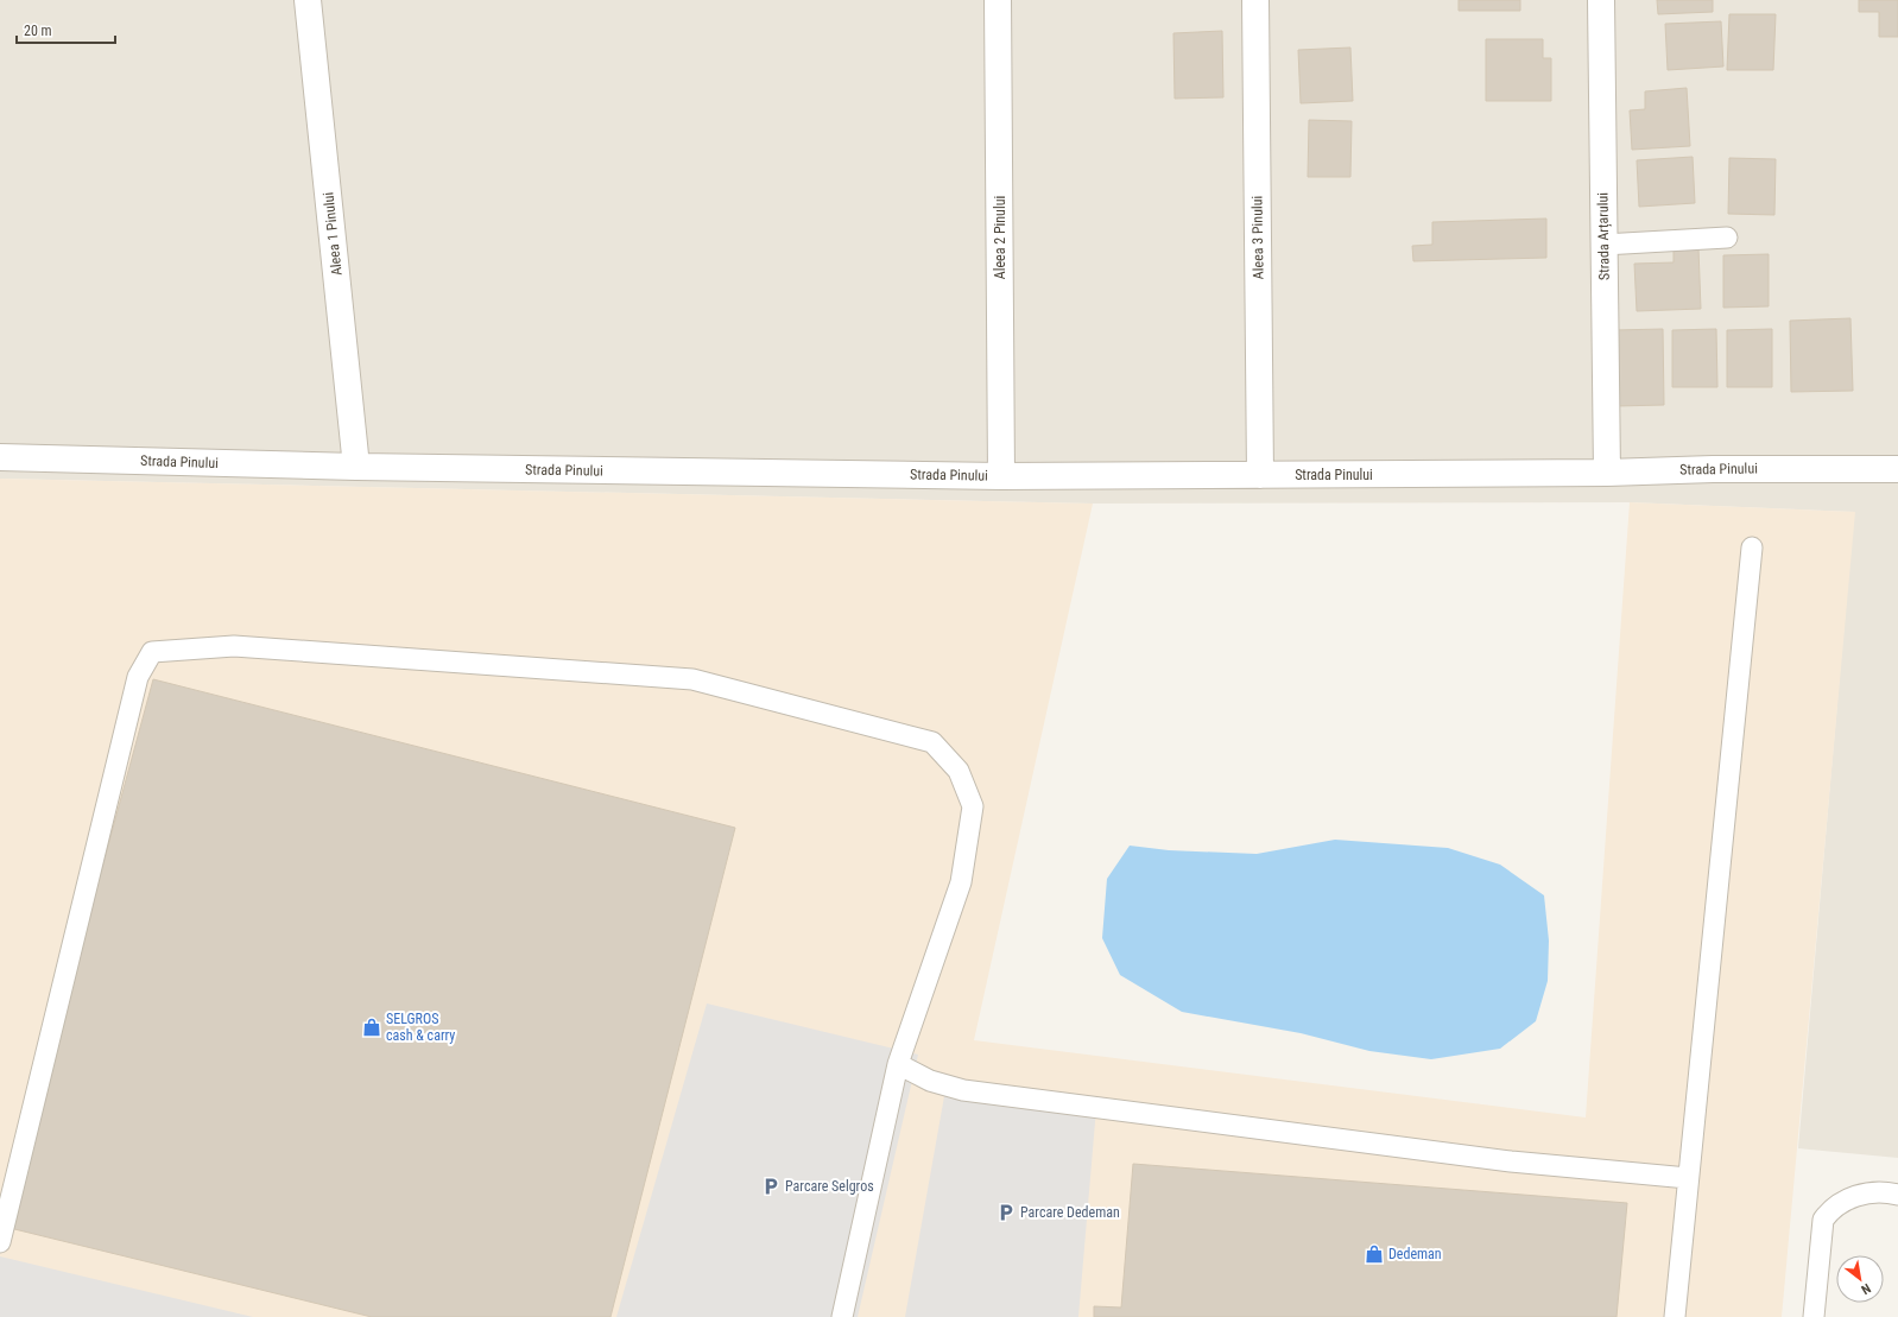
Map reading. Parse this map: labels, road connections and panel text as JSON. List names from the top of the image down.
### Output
{
  "streets": {
    "street": [
      "Aleea 1 Pinului",
      "Strada Arțarului",
      "Aleea 2 Pinului",
      "Aleea 3 Pinului",
      "Strada Pinului"
    ]
  },
  "crossings": [
    ["Aleea 1 Pinului", "Strada Pinului"],
    ["Strada Arțarului", "Strada Pinului"],
    ["Aleea 2 Pinului", "Strada Pinului"],
    ["Aleea 3 Pinului", "Strada Pinului"]
  ],
  "places": {
    "shop": ["SELGROS cash & carry", "Dedeman"],
    "parking": ["Parcare Selgros", "Parcare Dedeman"]
  },
  "scale_bar": "20 m",
  "north": "bottom right"
}
